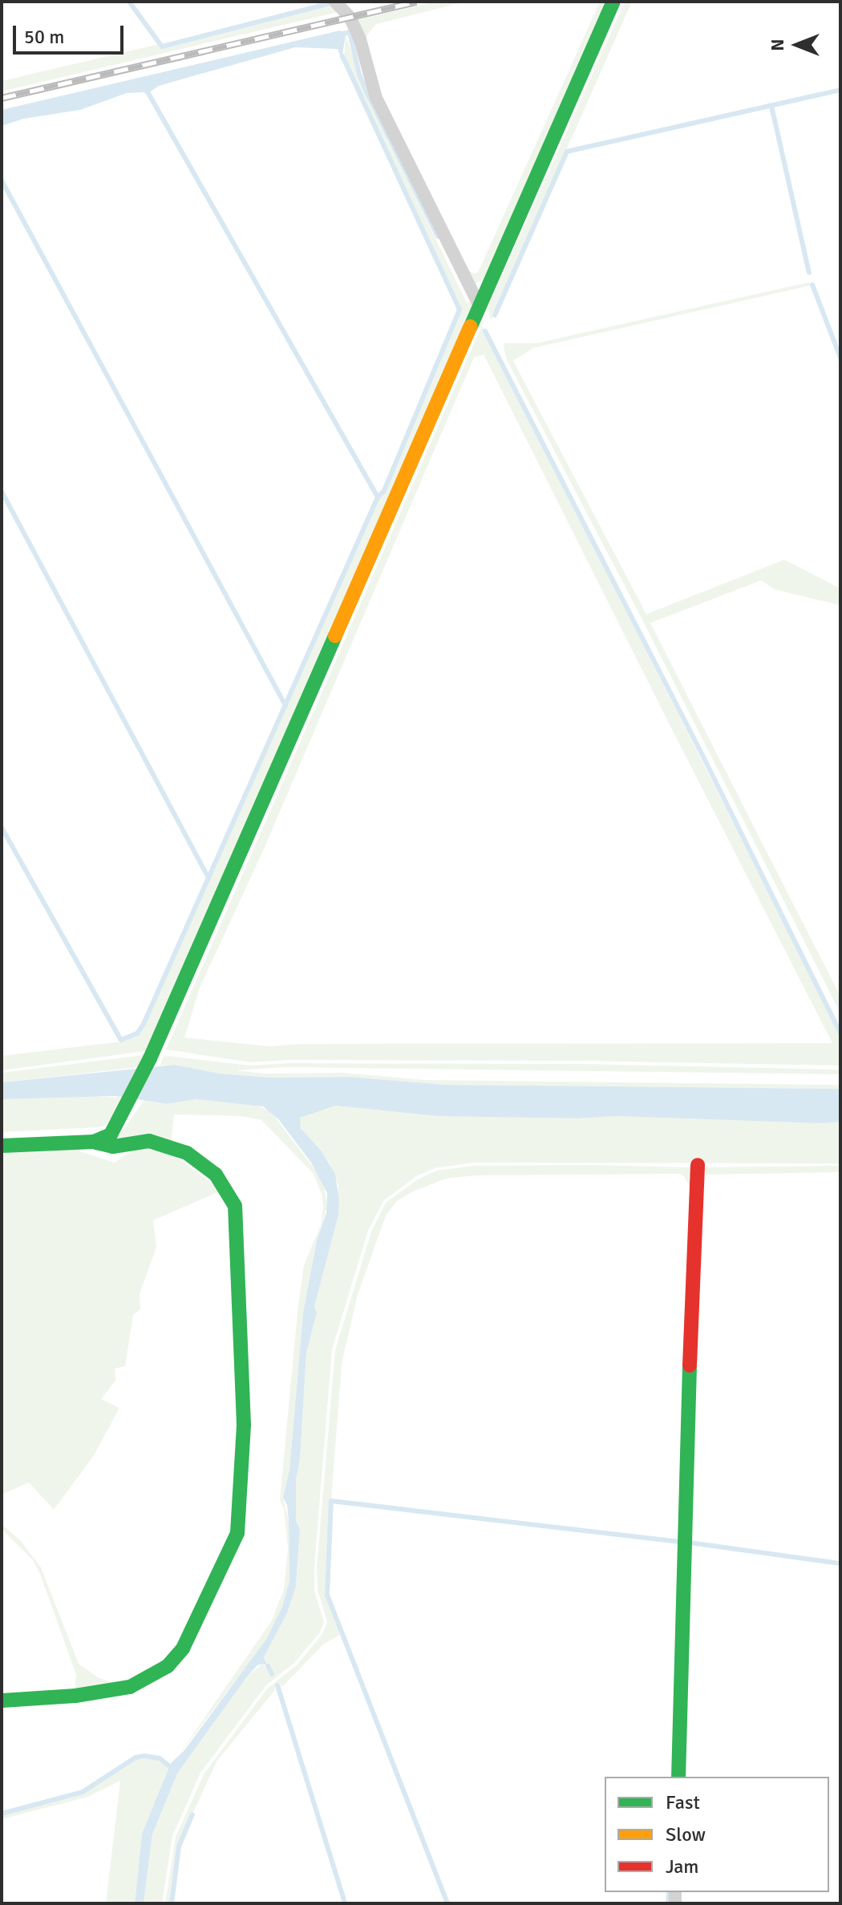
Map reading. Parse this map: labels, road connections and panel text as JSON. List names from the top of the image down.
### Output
{
  "legend": ["Fast", "Slow", "Jam"],
  "scale_bar": "50 m",
  "north": "left"
}
